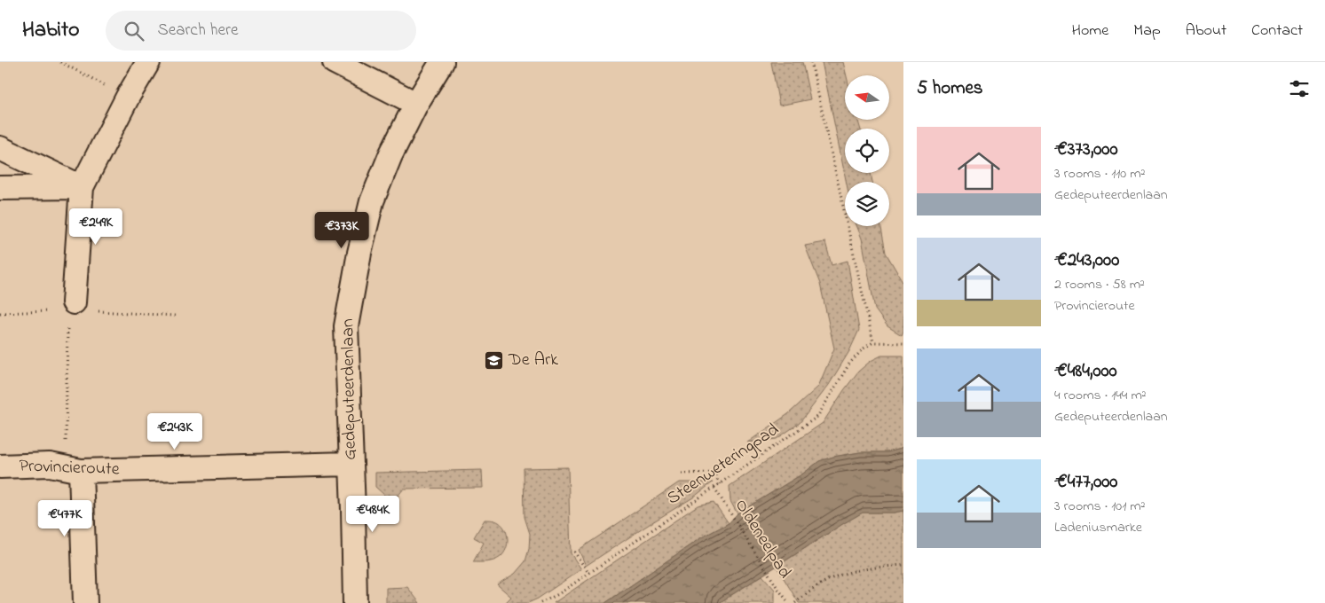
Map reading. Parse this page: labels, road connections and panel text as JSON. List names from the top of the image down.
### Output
{
  "streets": {
    "street": ["Gedeputeerdenlaan", "Provincieroute"],
    "path": ["Steenweteringpad", "Oldeneelpad"]
  },
  "crossings": [
    ["Gedeputeerdenlaan", "Provincieroute"],
    ["Steenweteringpad", "Oldeneelpad"]
  ],
  "places": {
    "school or university": ["De Ark"]
  },
  "north": "left",
  "page": {
    "header": "Habito",
    "search": "Search here",
    "nav": [
      "Home",
      "Map",
      "About",
      "Contact"
    ],
    "heading": "5 homes",
    "list": [
      {
        "name": "€373,000",
        "note": "3 rooms · 110 m² · Gedeputeerdenlaan"
      },
      {
        "name": "€243,000",
        "note": "2 rooms · 58 m² · Provincieroute"
      },
      {
        "name": "€484,000",
        "note": "4 rooms · 144 m² · Gedeputeerdenlaan"
      },
      {
        "name": "€477,000",
        "note": "3 rooms · 101 m² · Ladeniusmarke"
      }
    ],
    "price": [
      "€249K",
      "€373K",
      "€243K",
      "€484K",
      "€477K"
    ]
  }
}
